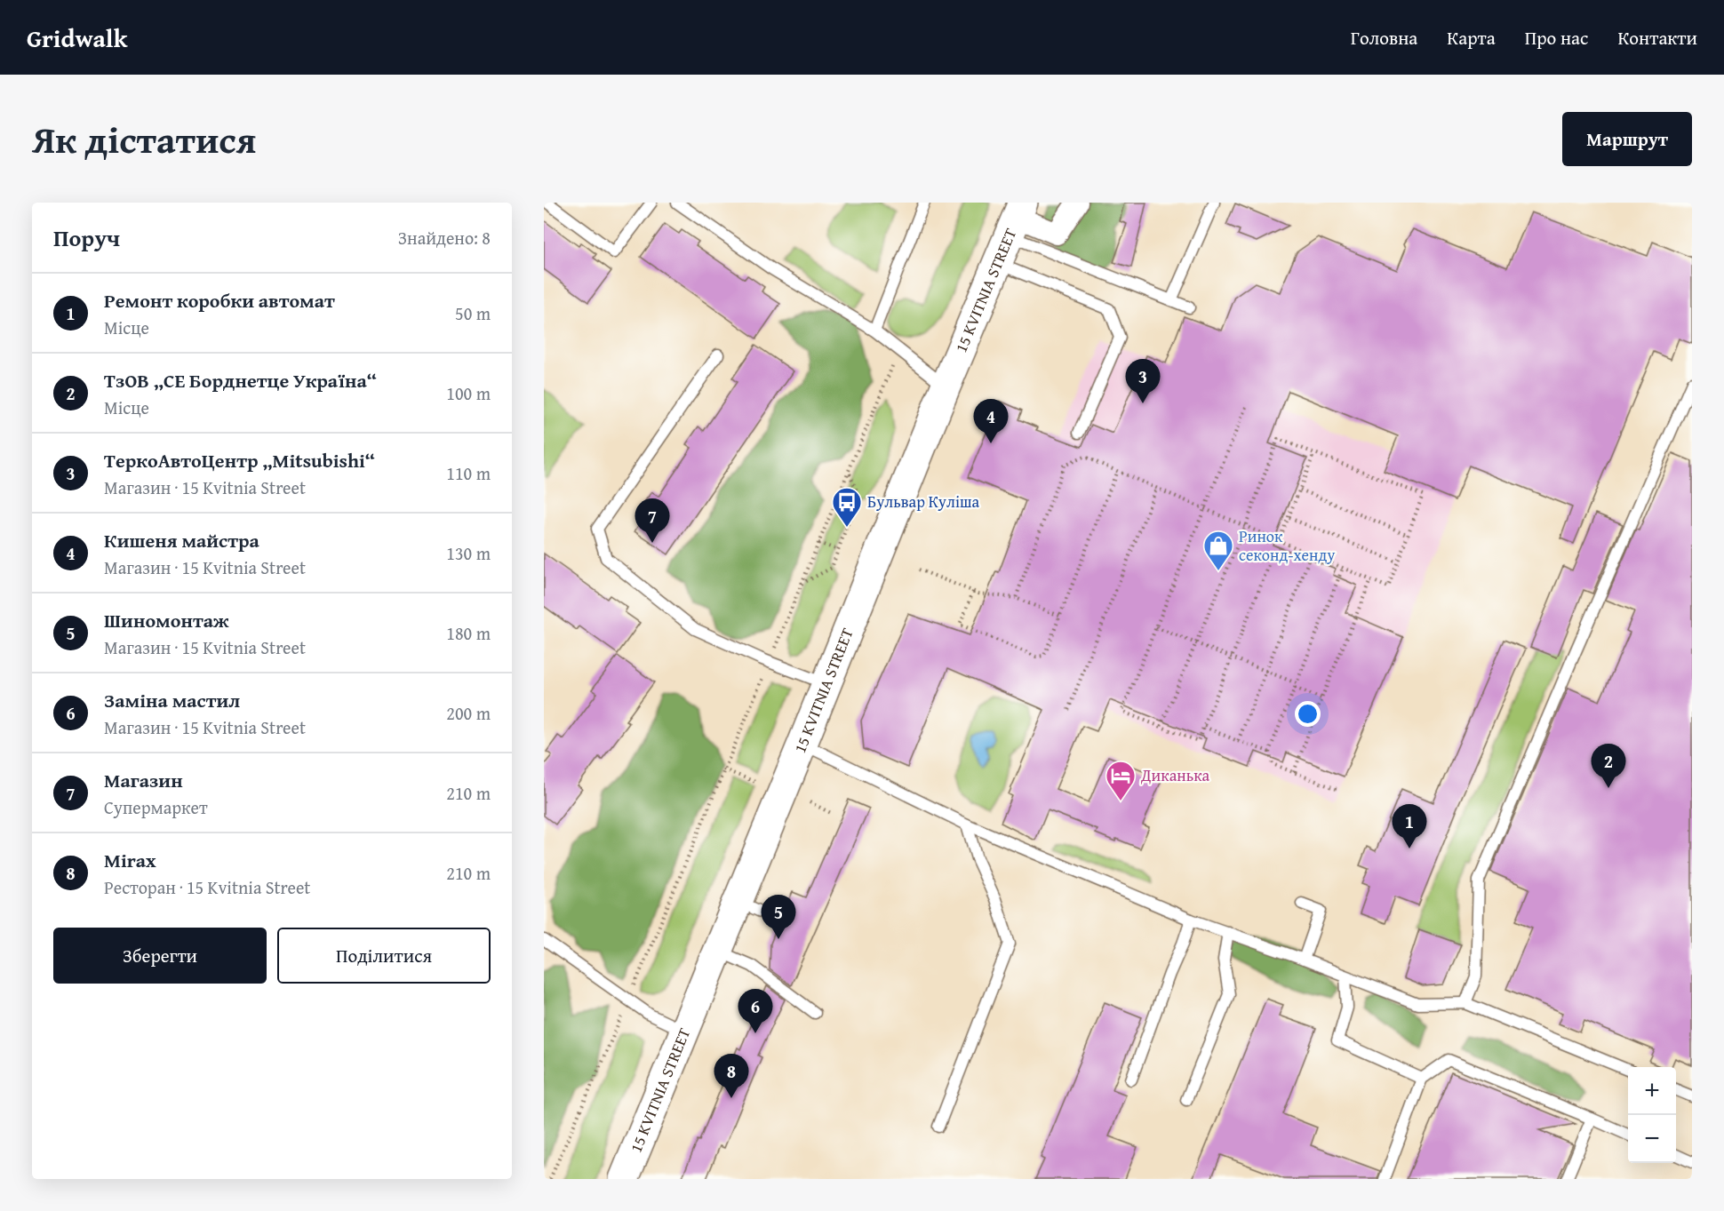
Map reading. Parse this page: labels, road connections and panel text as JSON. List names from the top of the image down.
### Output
{
  "streets": {
    "highway": ["15 KVITNIA STREET"]
  },
  "places": {
    "bus stop": ["Бульвар Куліша"],
    "shop": ["Ринок секонд-хенду"],
    "hotel": ["Диканька"]
  },
  "page": {
    "header": "Gridwalk",
    "nav": [
      "Головна",
      "Карта",
      "Про нас",
      "Контакти"
    ],
    "title": "Як дістатися",
    "buttons": [
      "Маршрут",
      ["Зберегти", "Поділитися"]
    ],
    "heading": ["Поруч", "Знайдено: 8"],
    "list": [
      {
        "mark": "1",
        "name": "Ремонт коробки автомат",
        "note": "Місце",
        "value": "50 m"
      },
      {
        "mark": "2",
        "name": "ТзОВ „СЕ Борднетце Україна“",
        "note": "Місце",
        "value": "100 m"
      },
      {
        "mark": "3",
        "name": "ТеркоАвтоЦентр „Mitsubishi“",
        "note": "Магазин · 15 Kvitnia Street",
        "value": "110 m"
      },
      {
        "mark": "4",
        "name": "Кишеня майстра",
        "note": "Магазин · 15 Kvitnia Street",
        "value": "130 m"
      },
      {
        "mark": "5",
        "name": "Шиномонтаж",
        "note": "Магазин · 15 Kvitnia Street",
        "value": "180 m"
      },
      {
        "mark": "6",
        "name": "Заміна мастил",
        "note": "Магазин · 15 Kvitnia Street",
        "value": "200 m"
      },
      {
        "mark": "7",
        "name": "Магазин",
        "note": "Супермаркет",
        "value": "210 m"
      },
      {
        "mark": "8",
        "name": "Mirax",
        "note": "Ресторан · 15 Kvitnia Street",
        "value": "210 m"
      }
    ],
    "pins": [
      "3",
      "4",
      "7",
      "2",
      "1",
      "5",
      "6",
      "8"
    ],
    "map_buttons": ["+", "−"]
  }
}
